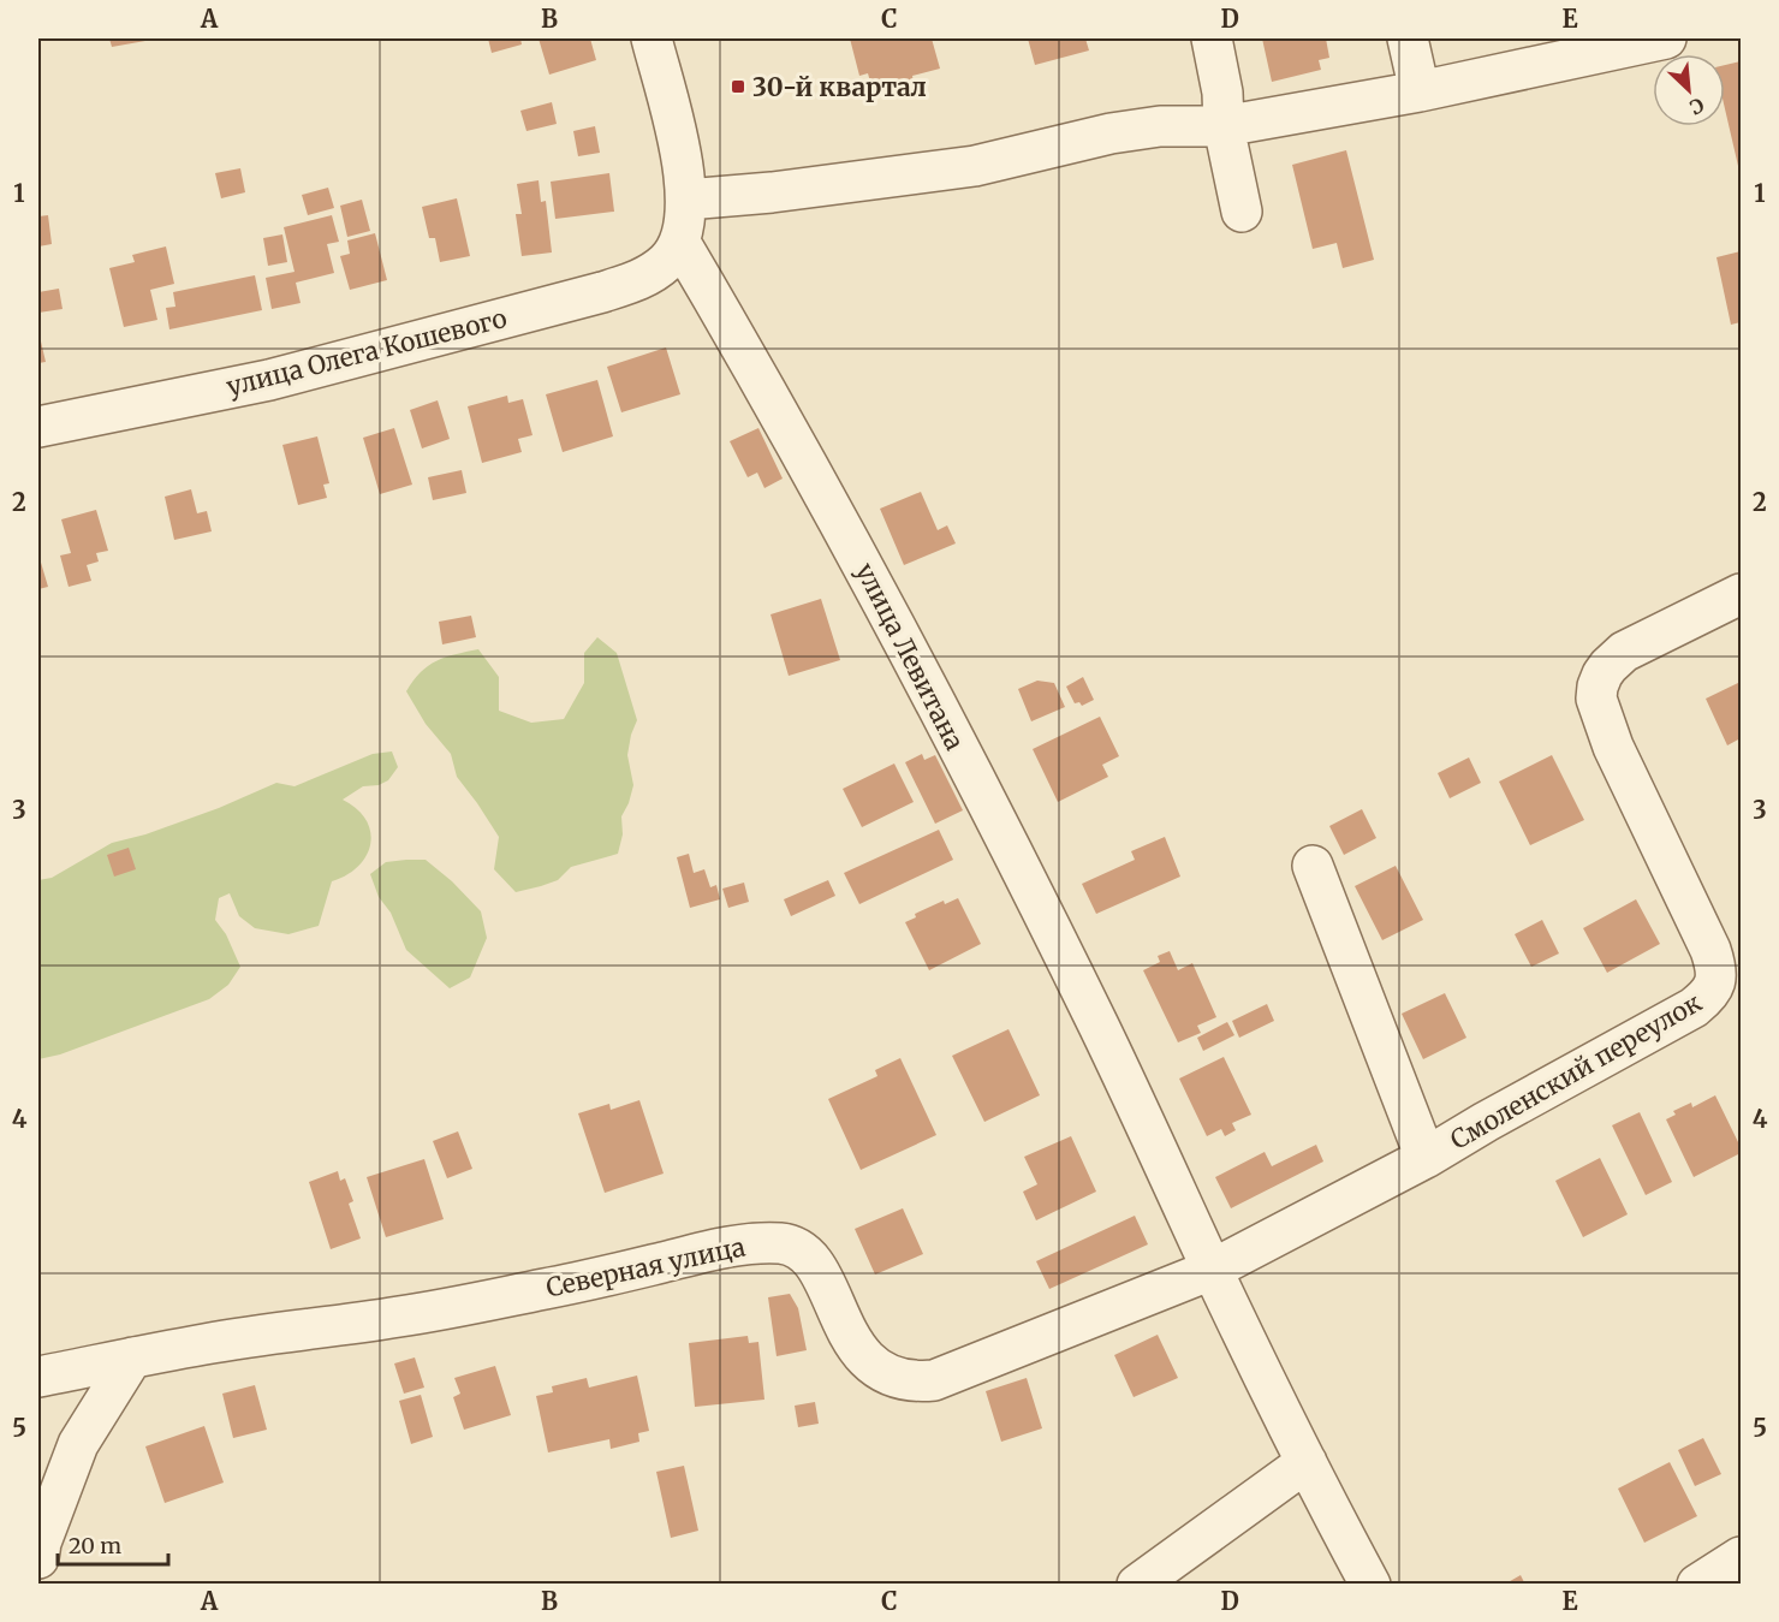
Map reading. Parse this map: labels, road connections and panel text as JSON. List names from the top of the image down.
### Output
{
  "streets": {
    "street": [
      "улица Олега Кошевого",
      "улица Левитана",
      "Смоленский переулок",
      "Северная улица"
    ]
  },
  "crossings": [
    ["улица Олега Кошевого", "улица Левитана"],
    ["улица Левитана", "Смоленский переулок"],
    ["улица Левитана", "Северная улица"],
    ["Смоленский переулок", "Северная улица"]
  ],
  "places": {
    "transit": ["30-й квартал"]
  },
  "scale_bar": "20 m",
  "north": "bottom right",
  "grid": {
    "columns": [
      "A",
      "B",
      "C",
      "D",
      "E"
    ],
    "rows": [
      "1",
      "2",
      "3",
      "4",
      "5"
    ]
  }
}
